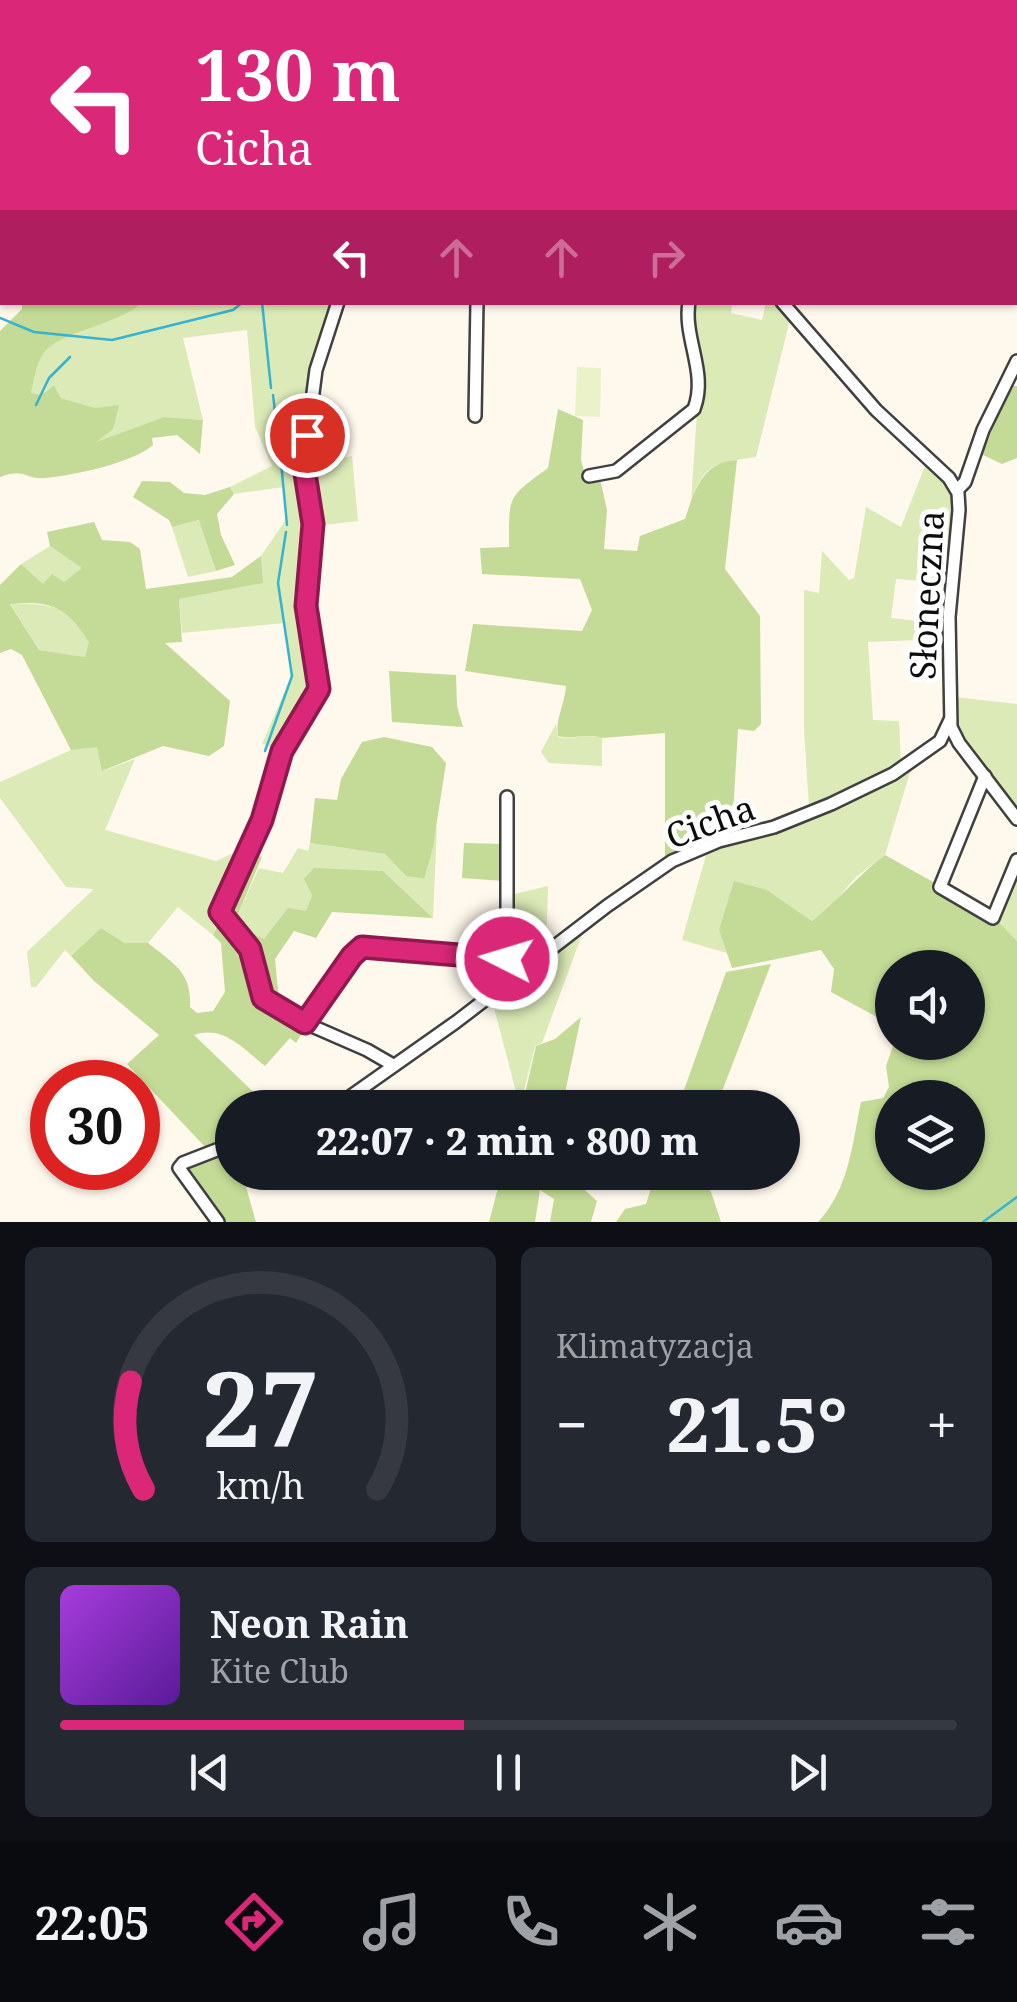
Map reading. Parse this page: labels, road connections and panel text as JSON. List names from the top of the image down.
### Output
{
  "streets": {
    "street": ["Słoneczna", "Cicha"]
  },
  "crossings": [
    ["Słoneczna", "Cicha"]
  ],
  "page": {
    "turn": ["130 m", "Cicha"],
    "limit": "30",
    "trip": "22:07 · 2 min · 800 m",
    "tile": "Klimatyzacja",
    "heat": ["−", "21.5°", "+"],
    "song": ["Neon Rain", "Kite Club"],
    "tabs": "22:05",
    "gauge": ["27", "km/h"]
  }
}
